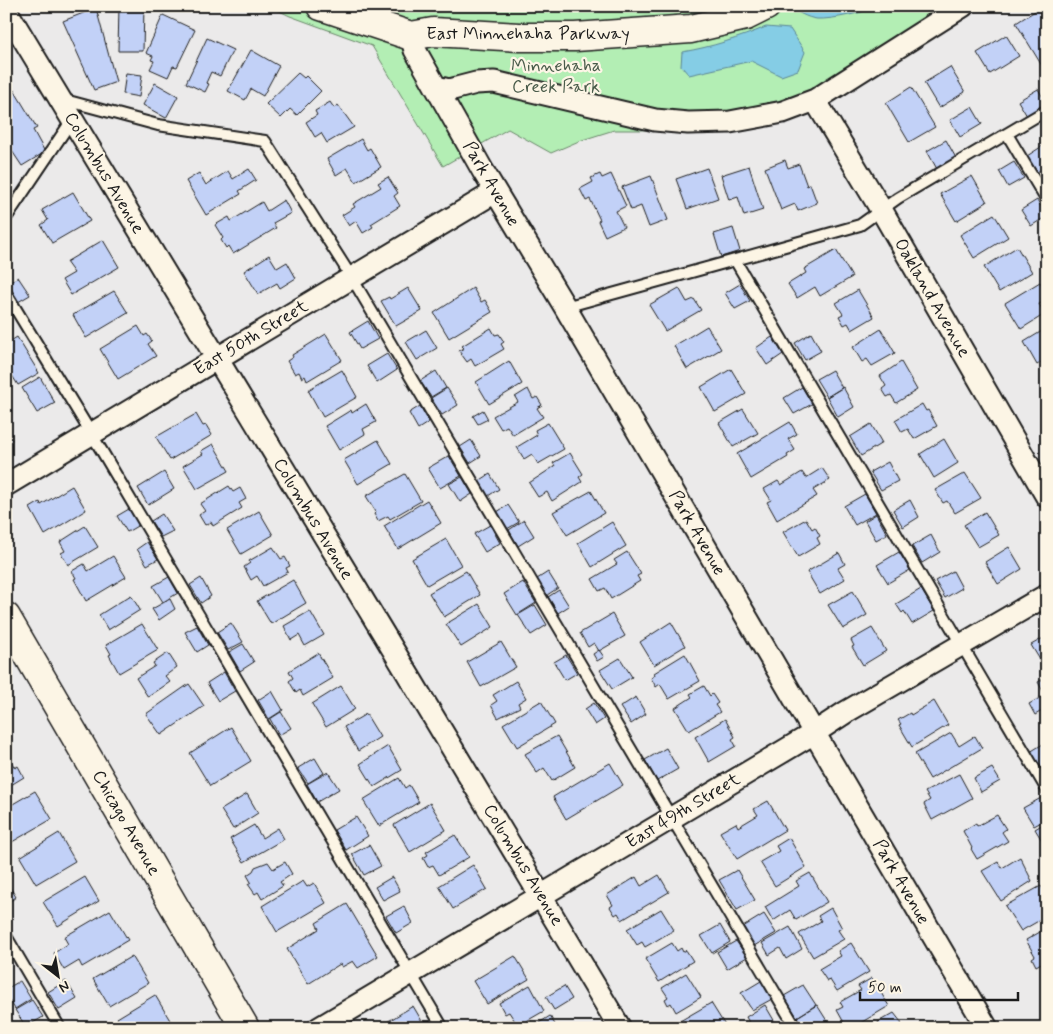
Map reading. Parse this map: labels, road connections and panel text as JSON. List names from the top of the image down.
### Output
{
  "streets": {
    "street": [
      "East Minnehaha Parkway",
      "Columbus Avenue",
      "Park Avenue",
      "Oakland Avenue",
      "East 50th Street",
      "East 49th Street",
      "Chicago Avenue"
    ]
  },
  "crossings": [
    ["East Minnehaha Parkway", "Park Avenue"],
    ["Columbus Avenue", "East 50th Street"],
    ["Columbus Avenue", "East 49th Street"],
    ["Park Avenue", "East 50th Street"],
    ["Park Avenue", "East 49th Street"]
  ],
  "parks": ["Minnehaha Creek Park"],
  "scale_bar": "50 m",
  "north": "bottom right"
}
